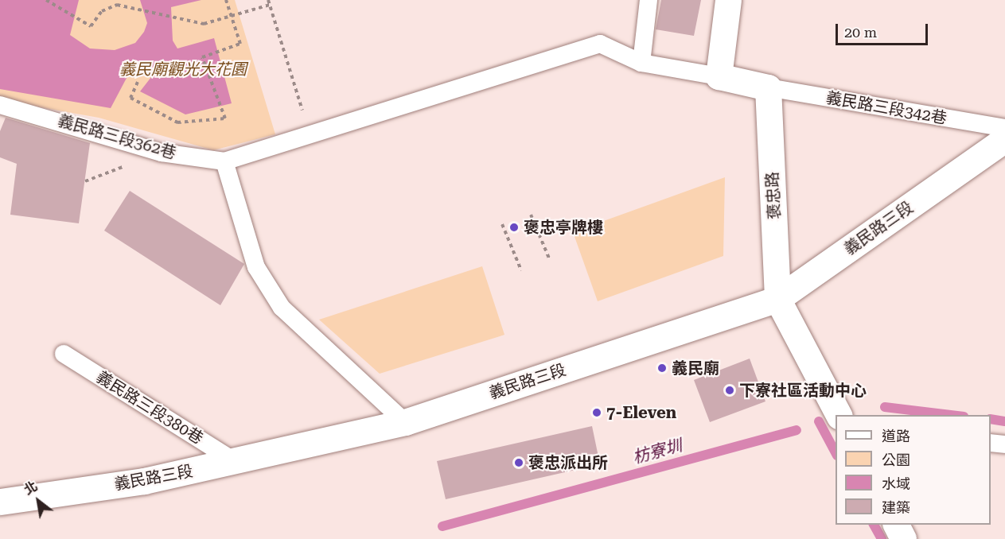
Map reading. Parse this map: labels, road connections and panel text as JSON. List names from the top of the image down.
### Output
{
  "streets": {
    "main road": ["褒忠路", "義民路三段"],
    "lane": ["義民路三段342巷", "義民路三段362巷", "義民路三段380巷"]
  },
  "crossings": [
    ["義民路三段342巷", "褒忠路"],
    ["褒忠路", "義民路三段"],
    ["義民路三段", "義民路三段380巷"]
  ],
  "water": ["枋寮圳"],
  "parks": ["義民廟觀光大花園"],
  "places": [
    "褒忠亭牌樓",
    "義民廟",
    "下寮社區活動中心",
    "7-Eleven",
    "褒忠派出所"
  ],
  "legend": [
    "道路",
    "公園",
    "水域",
    "建築"
  ],
  "scale_bar": "20 m",
  "north": "top left"
}
